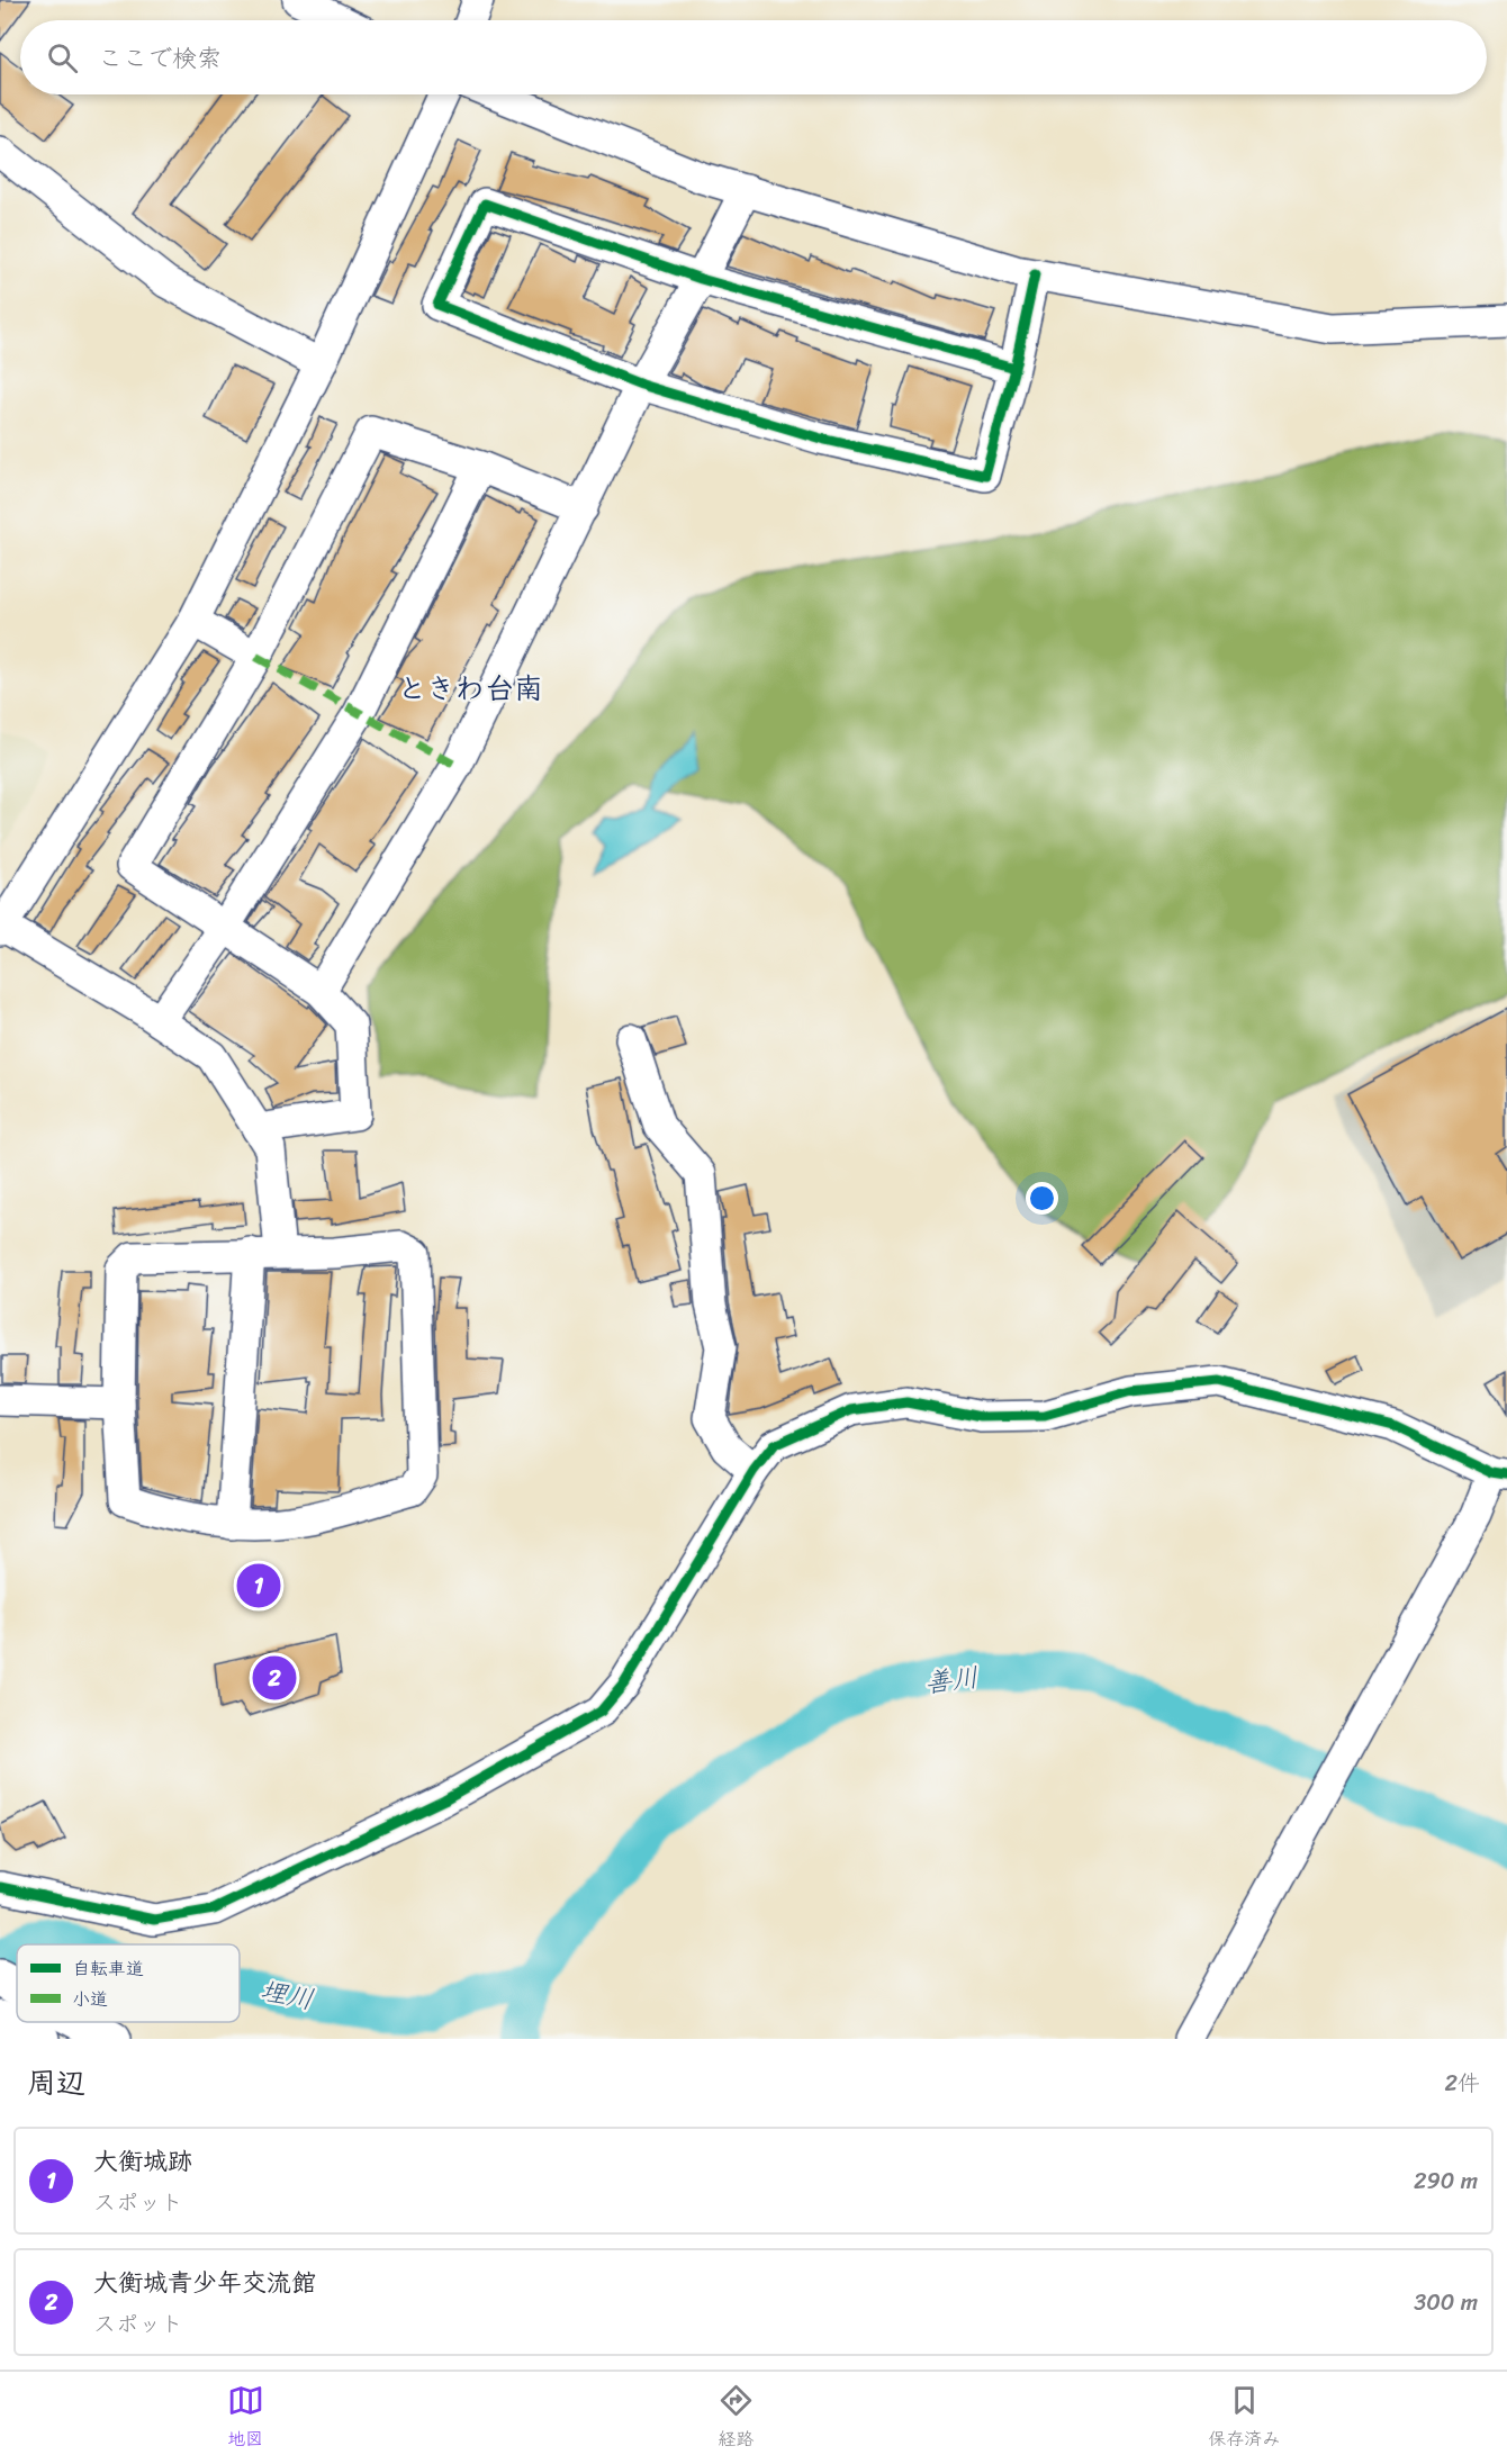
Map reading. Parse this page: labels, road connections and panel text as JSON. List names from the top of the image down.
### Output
{
  "districts": ["ときわ台南"],
  "water": ["善川", "埋川"],
  "legend": ["自転車道", "小道"],
  "page": {
    "search": "ここで検索",
    "pins": ["1", "2"],
    "heading": ["周辺", "2件"],
    "list": [
      {
        "mark": "1",
        "name": "大衡城跡",
        "note": "スポット",
        "value": "290 m"
      },
      {
        "mark": "2",
        "name": "大衡城青少年交流館",
        "note": "スポット",
        "value": "300 m"
      }
    ],
    "nav": ["地図", "経路", "保存済み"]
  }
}
